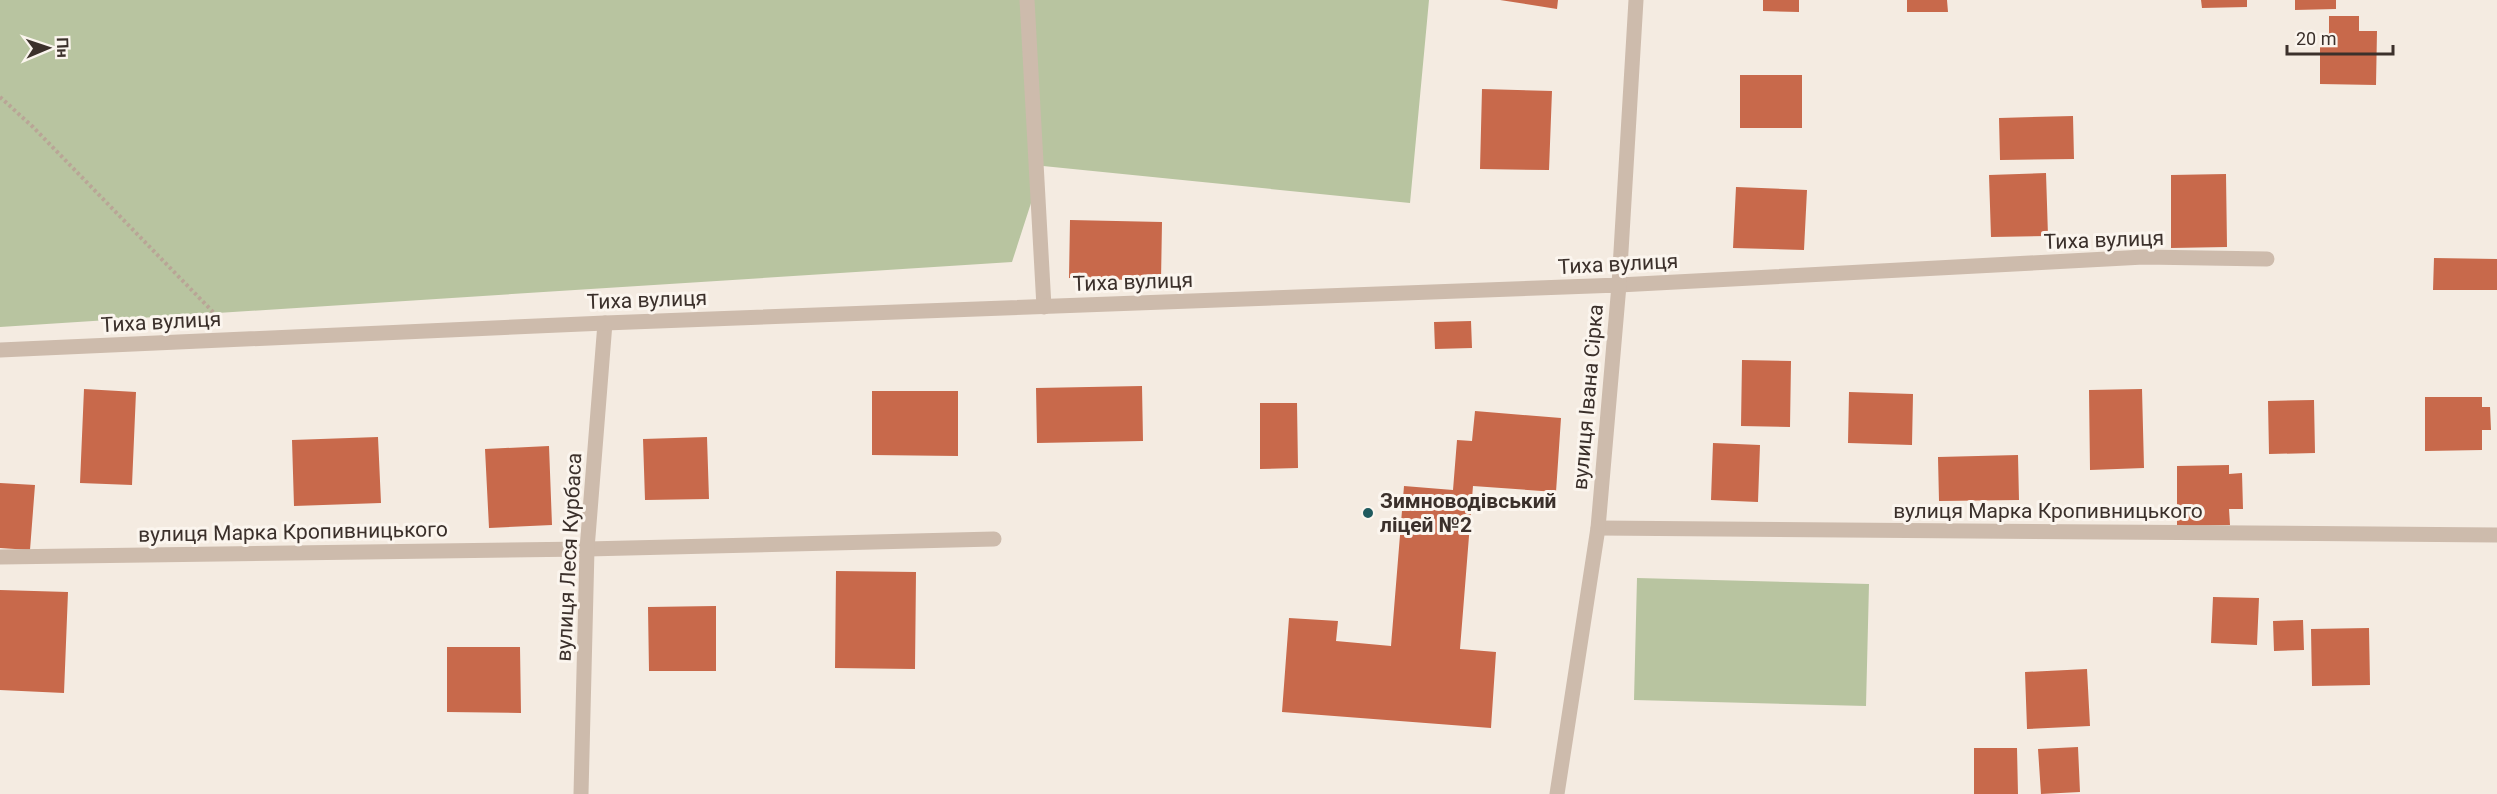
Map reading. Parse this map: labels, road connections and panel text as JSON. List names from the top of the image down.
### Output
{
  "streets": {
    "street": [
      "Тиха вулиця",
      "вулиця Івана Сірка",
      "вулиця Марка Кропивницького",
      "вулиця Леся Курбаса"
    ]
  },
  "crossings": [
    ["Тиха вулиця", "вулиця Івана Сірка"],
    ["Тиха вулиця", "вулиця Леся Курбаса"],
    ["вулиця Івана Сірка", "вулиця Марка Кропивницького"],
    ["вулиця Марка Кропивницького", "вулиця Леся Курбаса"]
  ],
  "places": ["Зимноводівський ліцей №2"],
  "scale_bar": "20 m",
  "north": "right"
}
